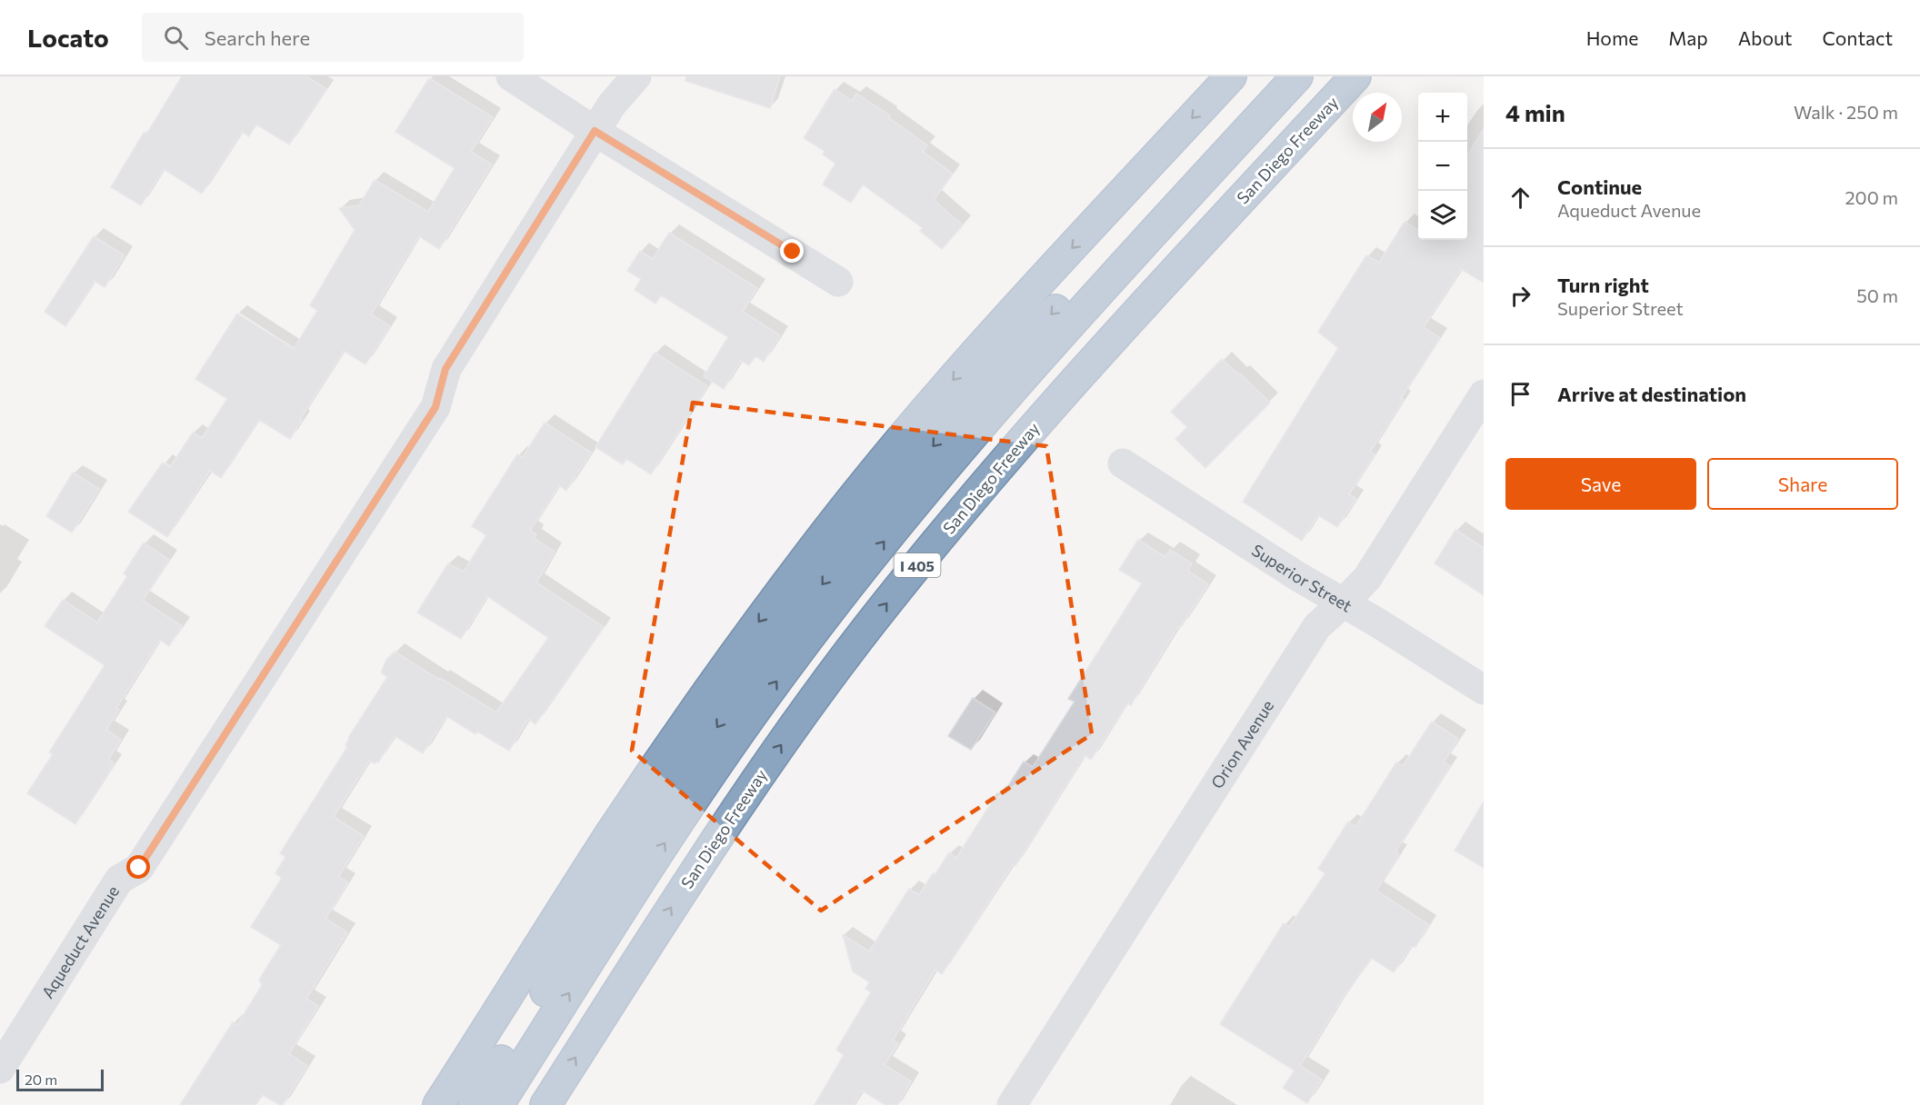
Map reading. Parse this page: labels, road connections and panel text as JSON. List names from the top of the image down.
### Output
{
  "streets": {
    "highway": ["San Diego Freeway", "I 405"],
    "street": ["Superior Street", "Orion Avenue", "Aqueduct Avenue"]
  },
  "crossings": [
    ["Superior Street", "Orion Avenue"]
  ],
  "scale_bar": "20 m",
  "north": "top right",
  "page": {
    "header": "Locato",
    "search": "Search here",
    "nav": [
      "Home",
      "Map",
      "About",
      "Contact"
    ],
    "heading": ["4 min", "Walk · 250 m"],
    "map_buttons": ["+", "−"],
    "list": [
      ["Continue", "Aqueduct Avenue", "200 m"],
      ["Turn right", "Superior Street", "50 m"],
      "Arrive at destination"
    ],
    "buttons": ["Save", "Share"],
    "scale": "20 m"
  }
}
